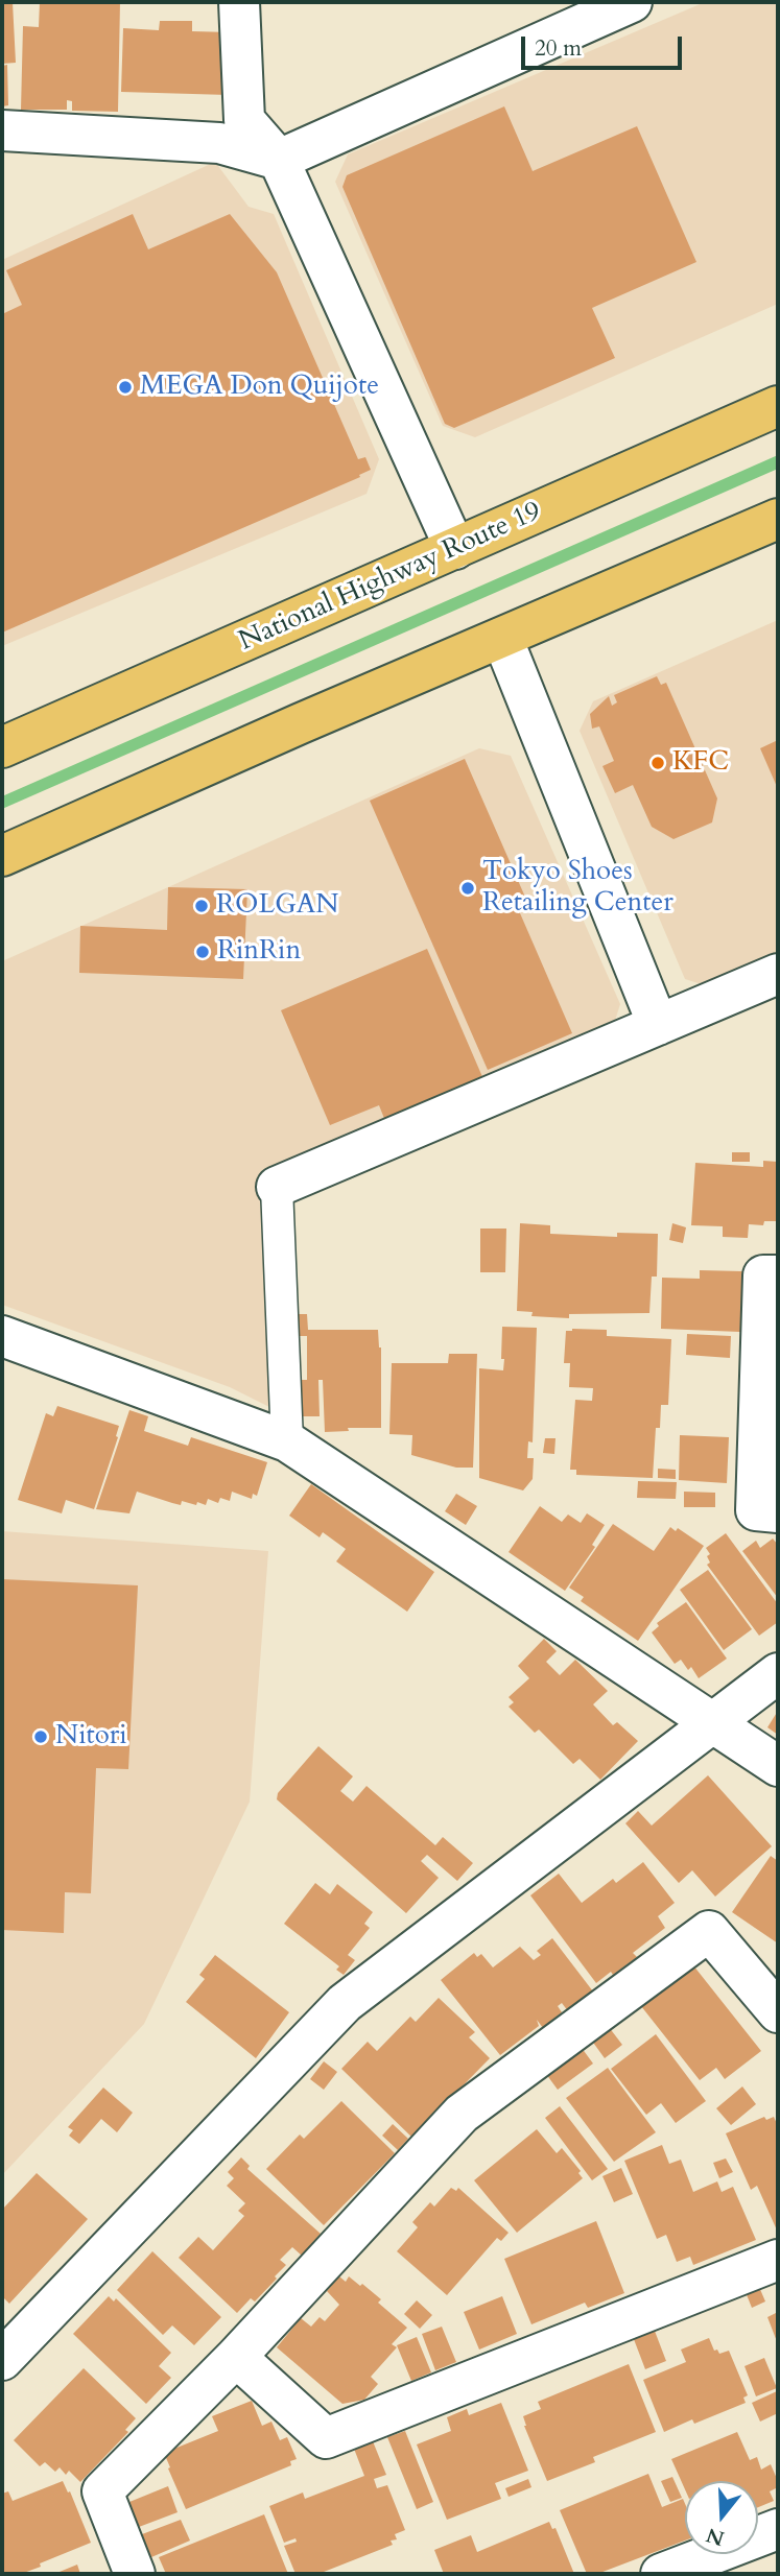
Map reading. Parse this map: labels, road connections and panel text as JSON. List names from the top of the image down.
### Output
{
  "streets": {
    "highway": ["National Highway Route 19"]
  },
  "places": [
    "MEGA Don Quijote",
    "KFC",
    "Tokyo Shoes Retailing Center",
    "ROLGAN",
    "RinRin",
    "Nitori"
  ],
  "scale_bar": "20 m",
  "north": "bottom"
}
